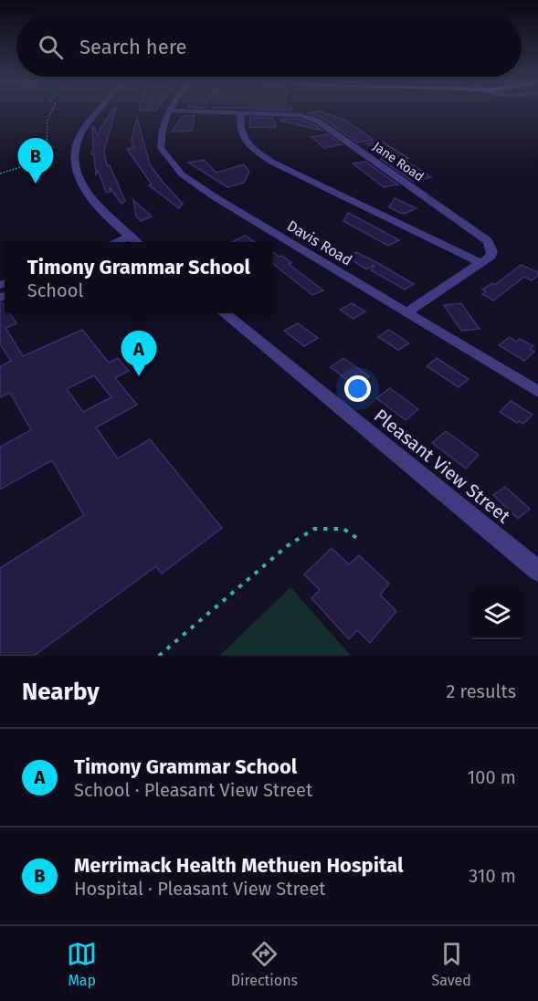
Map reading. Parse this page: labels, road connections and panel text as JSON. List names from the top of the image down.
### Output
{
  "streets": {
    "street": ["Jane Road", "Davis Road", "Pleasant View Street"]
  },
  "page": {
    "search": "Search here",
    "pins": ["B", "A"],
    "popup": ["Timony Grammar School", "School"],
    "heading": ["Nearby", "2 results"],
    "list": [
      {
        "mark": "A",
        "name": "Timony Grammar School",
        "note": "School · Pleasant View Street",
        "value": "100 m"
      },
      {
        "mark": "B",
        "name": "Merrimack Health Methuen Hospital",
        "note": "Hospital · Pleasant View Street",
        "value": "310 m"
      }
    ],
    "nav": ["Map", "Directions", "Saved"]
  }
}
